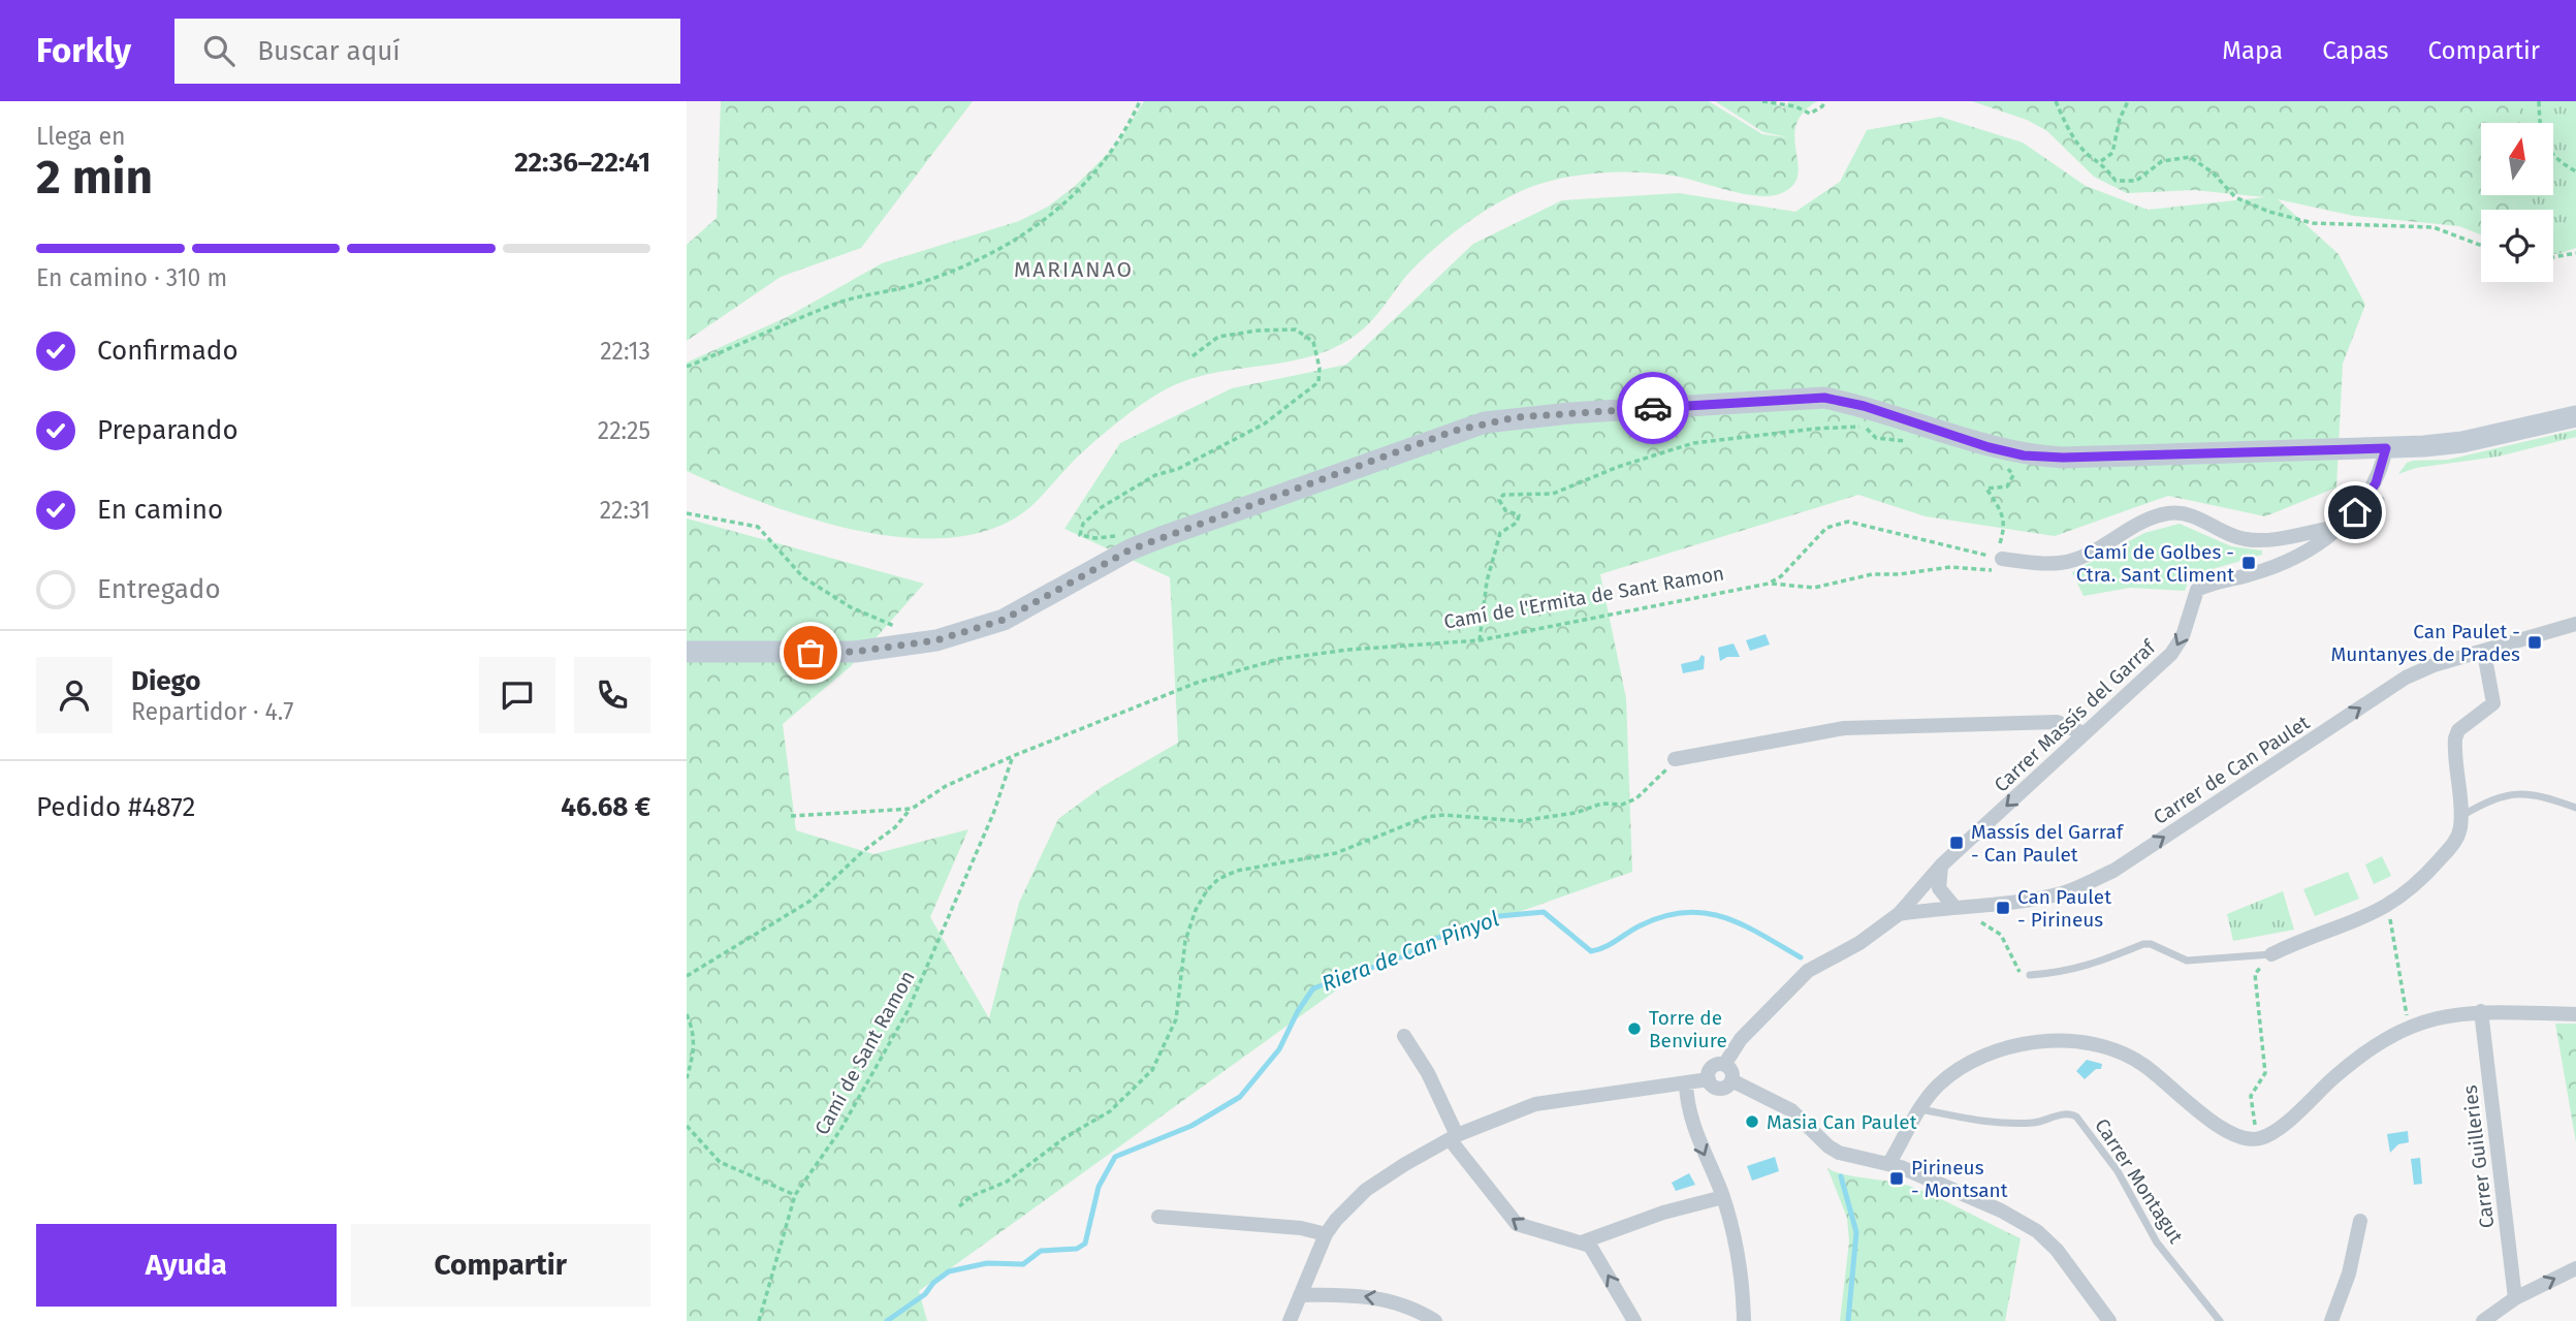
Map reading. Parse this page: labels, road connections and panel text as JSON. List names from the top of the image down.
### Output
{
  "streets": {
    "street": ["Carrer Massís del Garraf", "Carrer de Can Paulet", "Carrer Guilleries"],
    "lane": ["Carrer Montagut"],
    "path": ["Camí de l'Ermita de Sant Ramon", "Camí de Sant Ramon"]
  },
  "crossings": [
    ["Camí de l'Ermita de Sant Ramon", "Camí de Sant Ramon"],
    ["Carrer Massís del Garraf", "Carrer de Can Paulet"]
  ],
  "one_way": ["Carrer Massís del Garraf", "Carrer de Can Paulet"],
  "districts": ["MARIANAO"],
  "water": ["Riera de Can Pinyol"],
  "places": {
    "transit": [
      "Camí de Golbes - Ctra. Sant Climent",
      "Can Paulet - Muntanyes de Prades",
      "Massís del Garraf - Can Paulet",
      "Can Paulet - Pirineus",
      "Pirineus - Montsant"
    ],
    "other": ["Torre de Benviure", "Masia Can Paulet"]
  },
  "north": "top",
  "page": {
    "header": "Forkly",
    "search": "Buscar aquí",
    "nav": ["Mapa", "Capas", "Compartir"],
    "heading": ["2 min", "Llega en", "22:36–22:41"],
    "panel": [
      "Diego",
      "Repartidor · 4.7",
      "Pedido #4872",
      "46.68 €"
    ],
    "bar": "En camino · 310 m",
    "list": [
      ["Confirmado", "22:13"],
      ["Preparando", "22:25"],
      ["En camino", "22:31"],
      "Entregado"
    ],
    "buttons": ["Ayuda", "Compartir"]
  }
}
